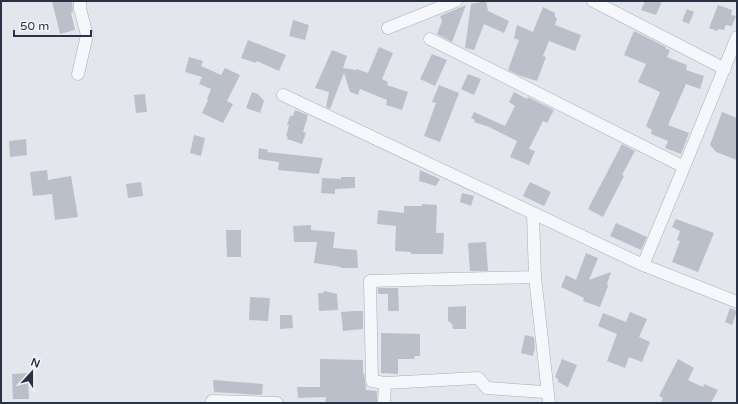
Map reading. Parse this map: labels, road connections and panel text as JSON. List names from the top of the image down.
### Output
{
  "scale_bar": "50 m",
  "north": "top"
}
